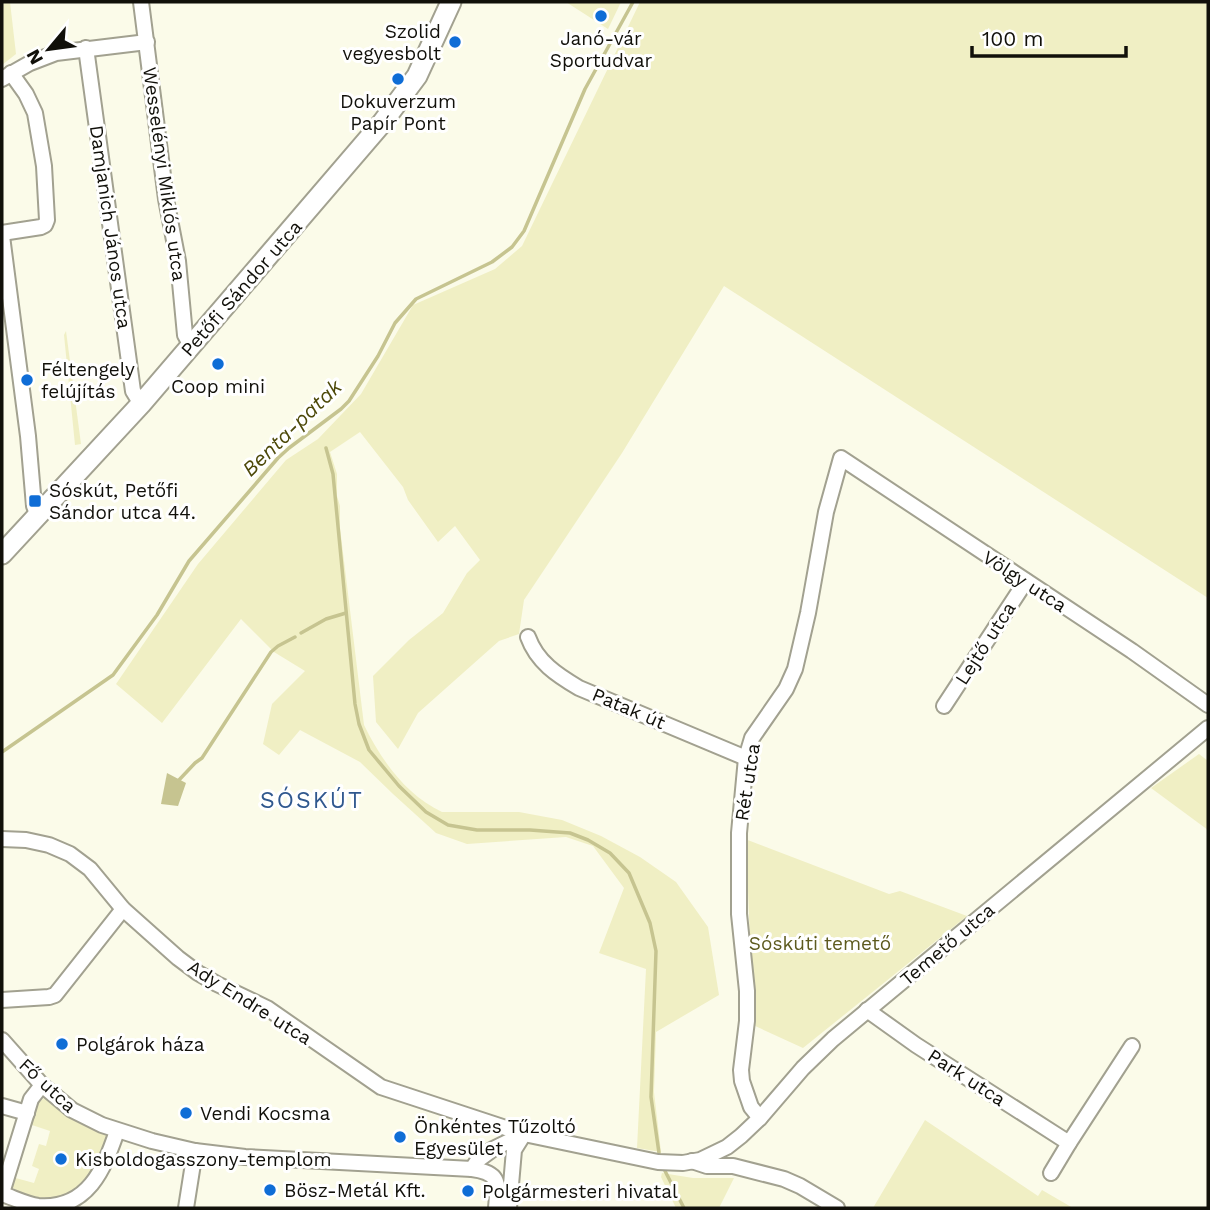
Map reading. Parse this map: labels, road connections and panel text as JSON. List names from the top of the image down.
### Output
{
  "streets": {
    "main road": ["Petőfi Sándor utca"],
    "street": [
      "Wesselényi Miklós utca",
      "Damjanich János utca",
      "Völgy utca",
      "Lejtő utca",
      "Patak út",
      "Rét utca",
      "Temető utca",
      "Ady Endre utca",
      "Park utca",
      "Fő utca"
    ]
  },
  "crossings": [
    ["Wesselényi Miklós utca", "Petőfi Sándor utca"],
    ["Damjanich János utca", "Petőfi Sándor utca"],
    ["Völgy utca", "Lejtő utca"],
    ["Völgy utca", "Rét utca"],
    ["Patak út", "Rét utca"],
    ["Rét utca", "Temető utca"],
    ["Temető utca", "Ady Endre utca"],
    ["Temető utca", "Park utca"]
  ],
  "districts": ["SÓSKÚT"],
  "water": ["Benta-patak"],
  "parks": ["Sóskúti temető"],
  "places": {
    "other": [
      "Janó-vár Sportudvar",
      "Szolid vegyesbolt",
      "Dokuverzum Papír Pont",
      "Coop mini",
      "Féltengely felújítás",
      "Polgárok háza",
      "Vendi Kocsma",
      "Önkéntes Tűzoltó Egyesület",
      "Kisboldogasszony-templom",
      "Bösz-Metál Kft.",
      "Polgármesteri hivatal"
    ],
    "transit": ["Sóskút, Petőfi Sándor utca 44."]
  },
  "scale_bar": "100 m",
  "north": "bottom left"
}
